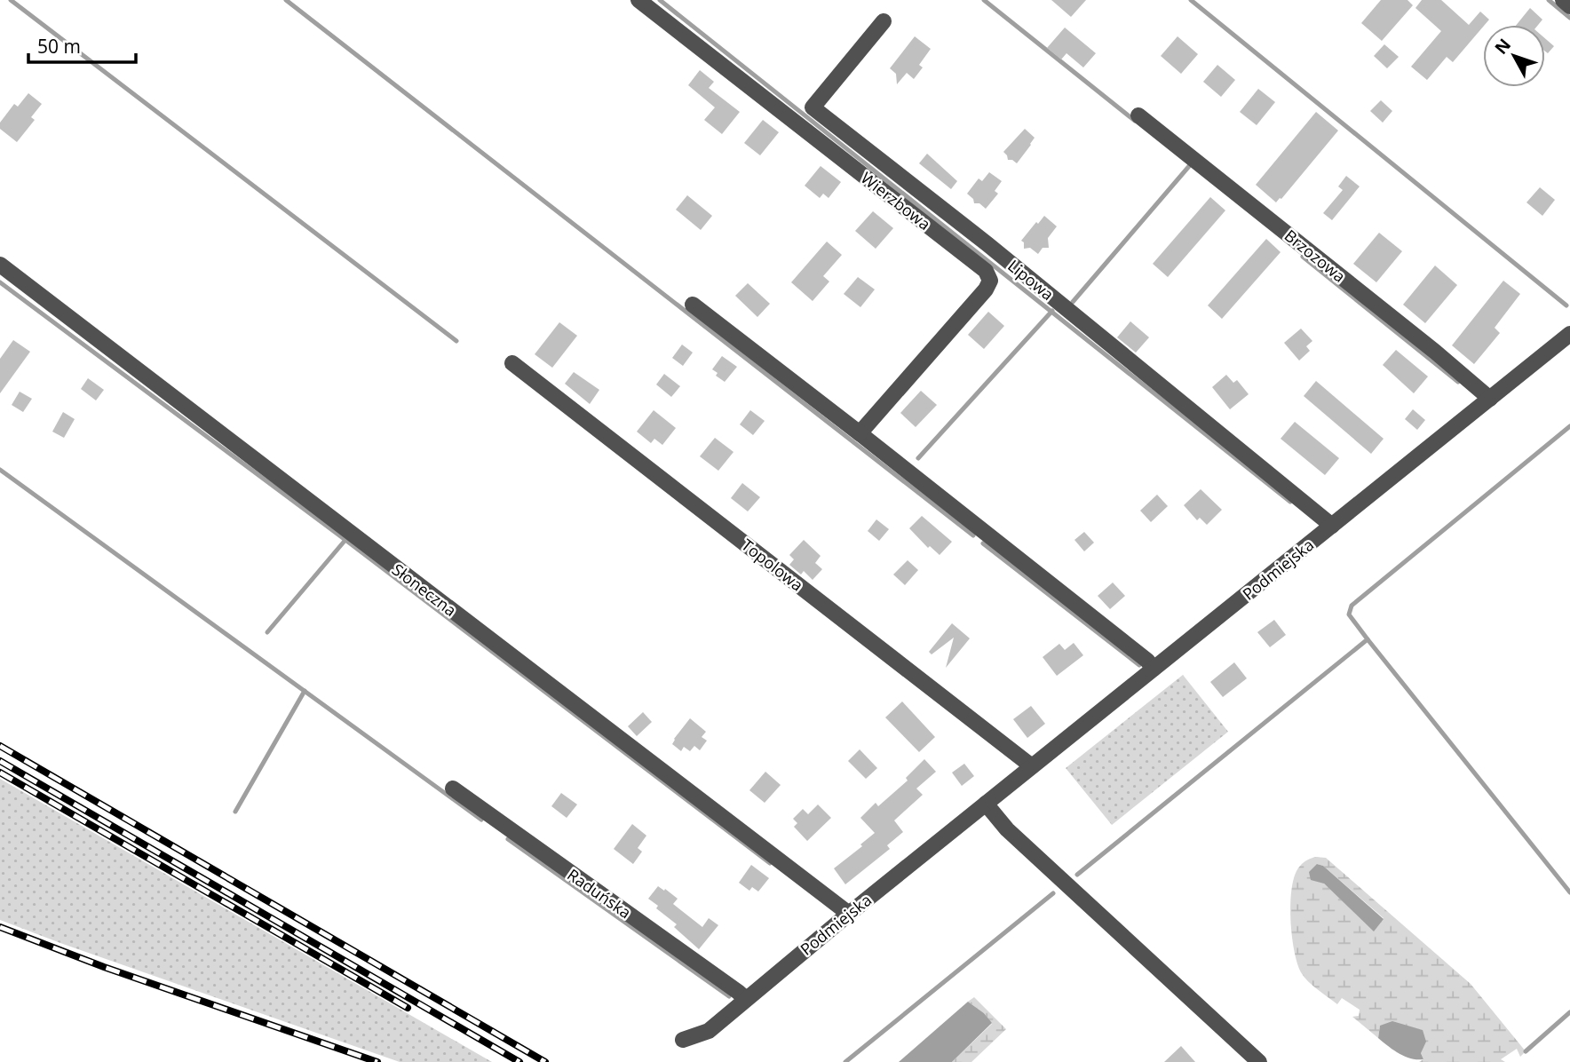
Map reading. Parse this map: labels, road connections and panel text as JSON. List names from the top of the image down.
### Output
{
  "streets": {
    "street": [
      "Wierzbowa",
      "Brzozowa",
      "Lipowa",
      "Topolowa",
      "Podmiejska",
      "Słoneczna",
      "Raduńska"
    ]
  },
  "crossings": [
    ["Brzozowa", "Podmiejska"],
    ["Lipowa", "Podmiejska"],
    ["Topolowa", "Podmiejska"],
    ["Podmiejska", "Słoneczna"],
    ["Podmiejska", "Raduńska"]
  ],
  "scale_bar": "50 m",
  "north": "top left"
}
